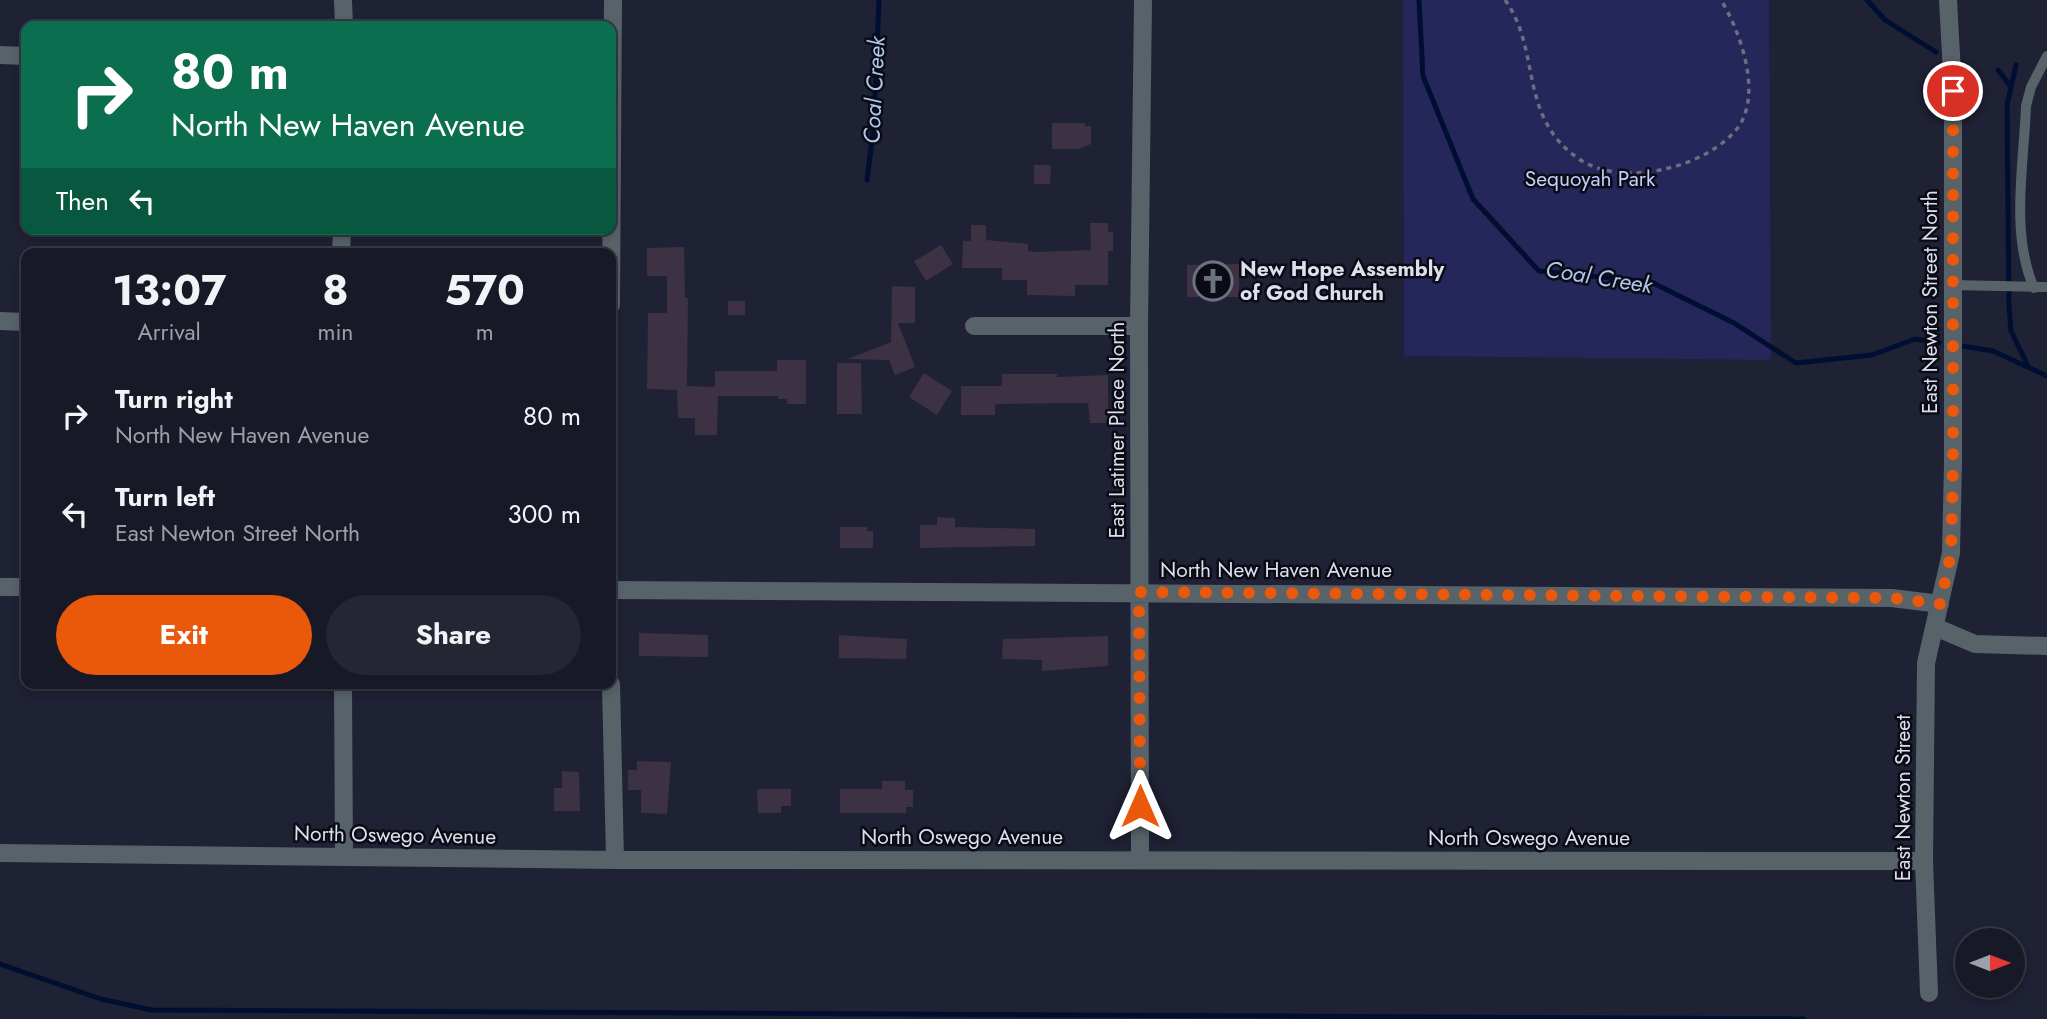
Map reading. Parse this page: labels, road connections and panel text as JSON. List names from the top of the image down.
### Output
{
  "streets": {
    "street": [
      "East Newton Street North",
      "East Latimer Place North",
      "North New Haven Avenue",
      "East Newton Street",
      "North Oswego Avenue"
    ]
  },
  "crossings": [
    ["East Newton Street North", "North New Haven Avenue"],
    ["East Newton Street North", "East Newton Street"],
    ["East Latimer Place North", "North New Haven Avenue"],
    ["East Latimer Place North", "North Oswego Avenue"],
    ["North New Haven Avenue", "East Newton Street"],
    ["East Newton Street", "North Oswego Avenue"]
  ],
  "water": ["Coal Creek"],
  "parks": ["Sequoyah Park"],
  "places": {
    "church": ["New Hope Assembly of God Church"]
  },
  "north": "right",
  "page": {
    "turn": ["80 m", "North New Haven Avenue"],
    "then": "Then",
    "eta": [
      "13:07",
      "Arrival",
      "8",
      "min",
      "570",
      "m"
    ],
    "list": [
      {
        "name": "Turn right",
        "note": "North New Haven Avenue",
        "value": "80 m"
      },
      {
        "name": "Turn left",
        "note": "East Newton Street North",
        "value": "300 m"
      }
    ],
    "buttons": ["Exit", "Share"]
  }
}
